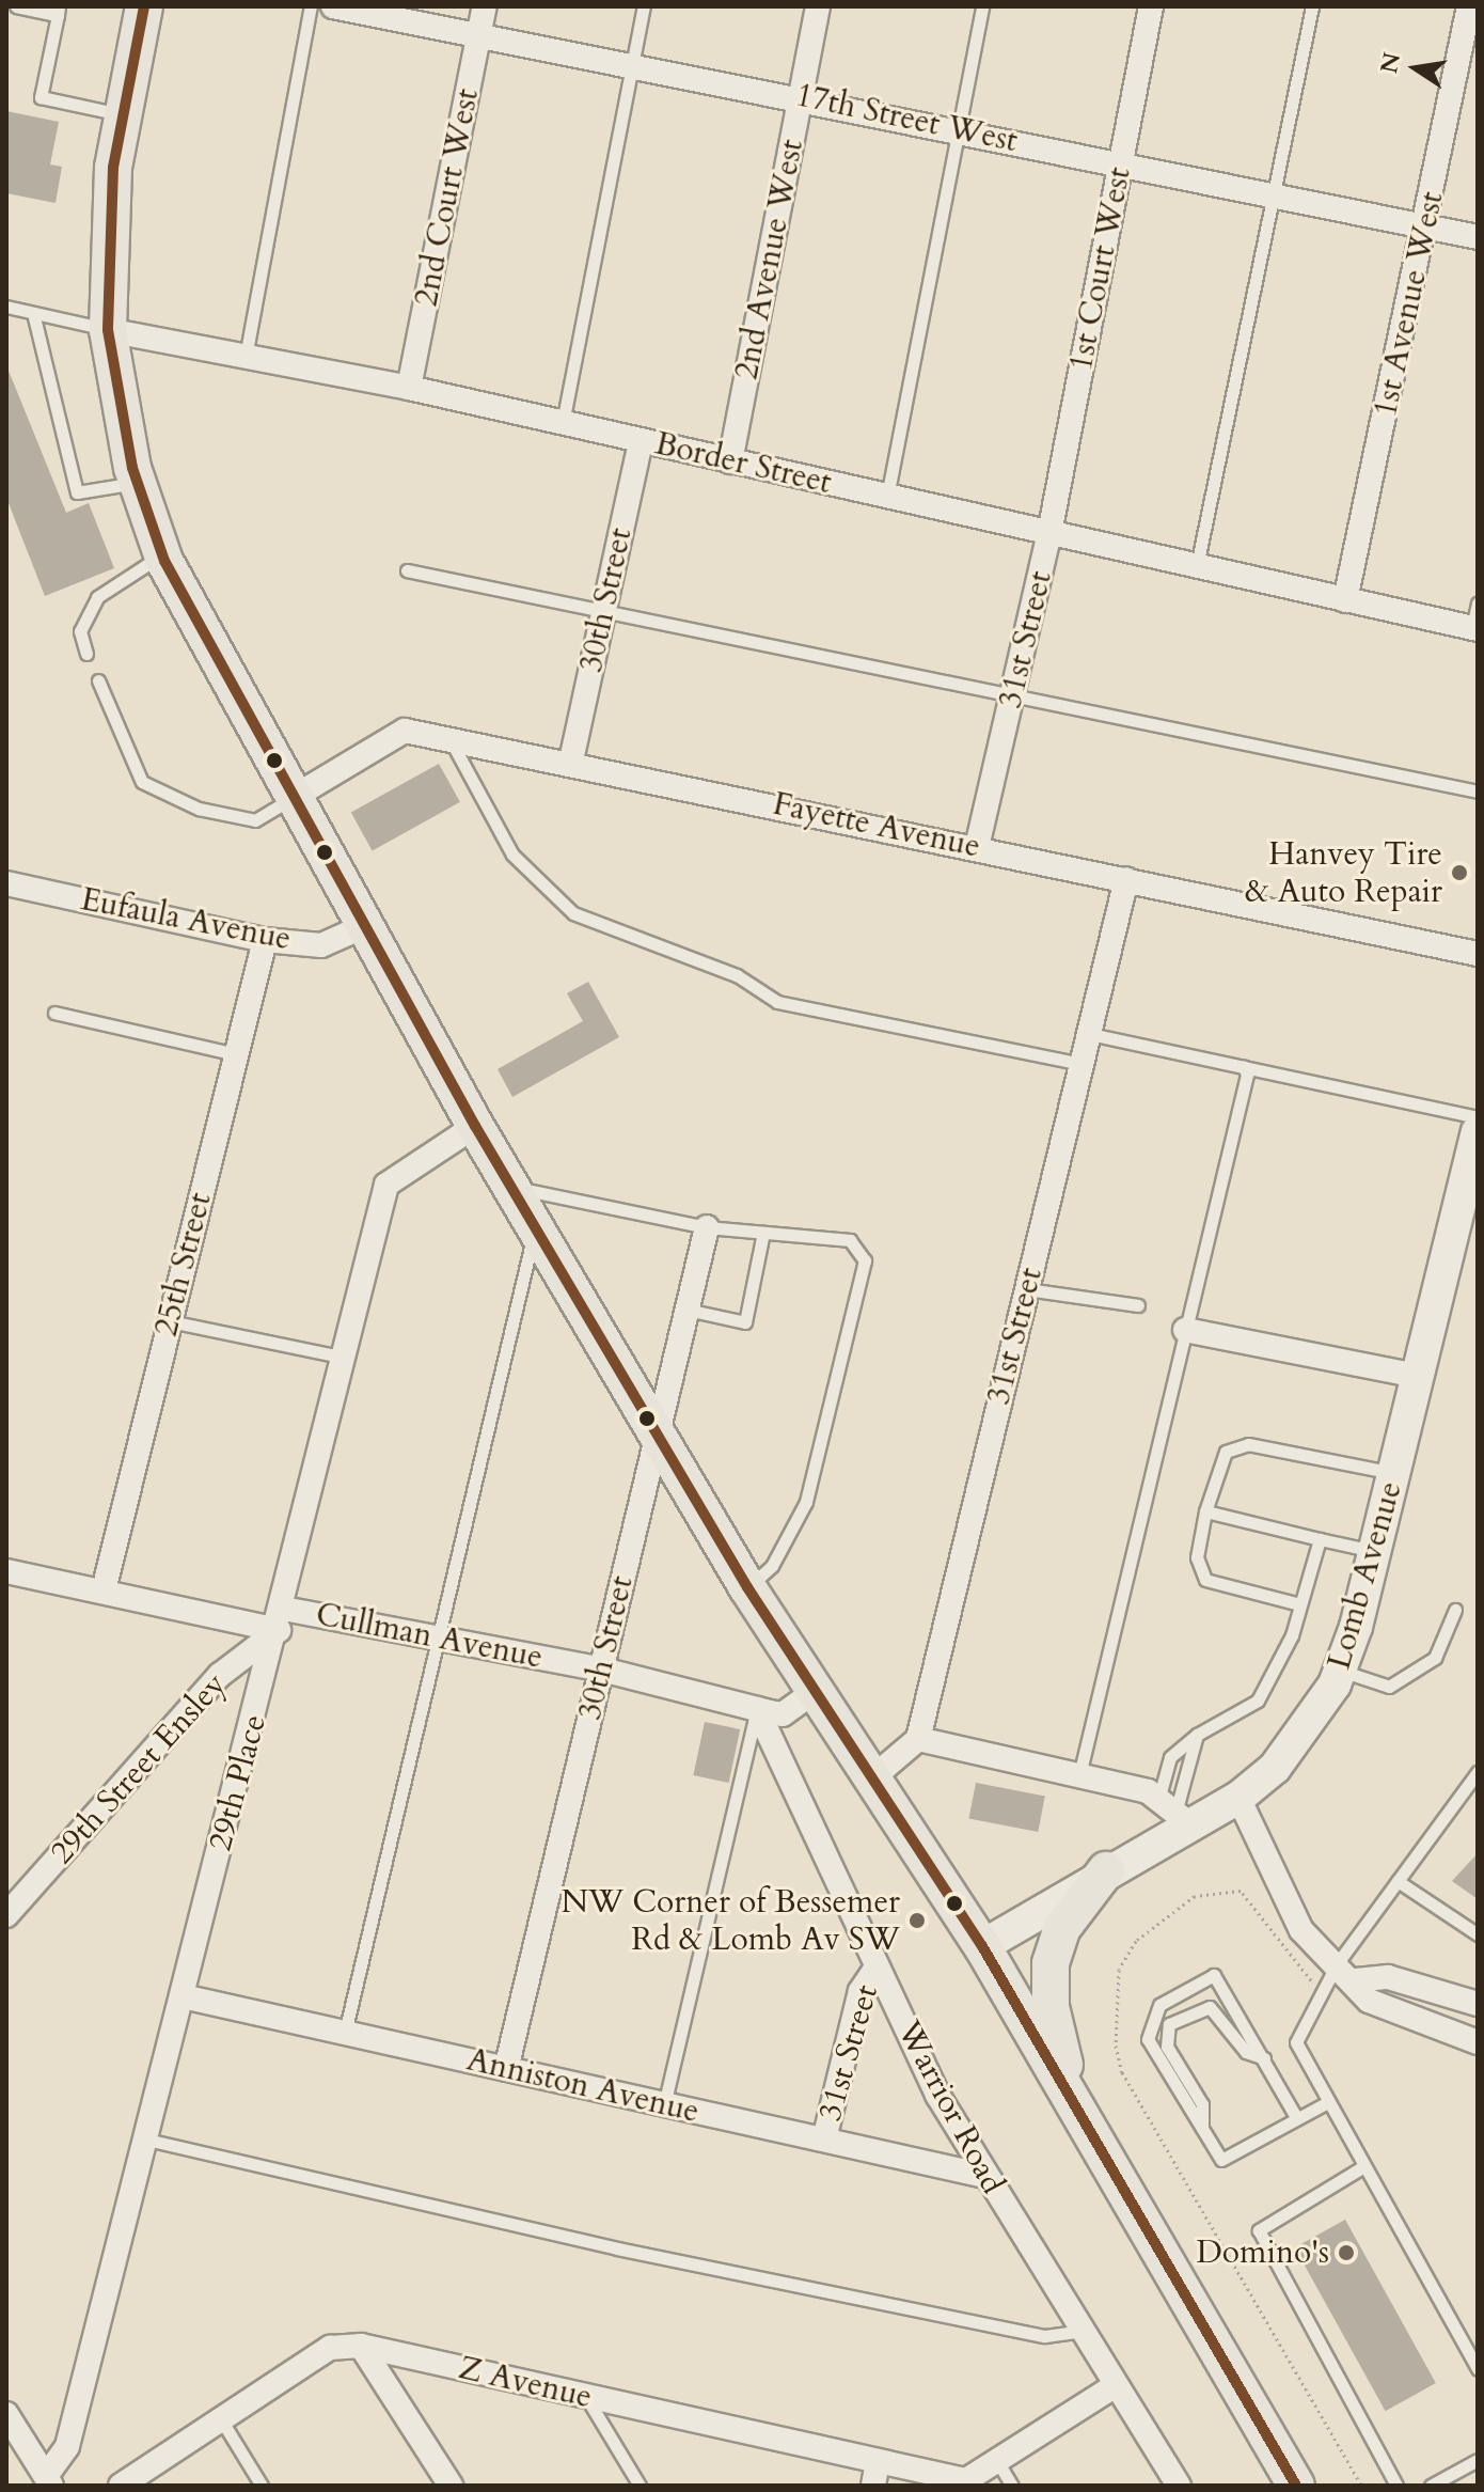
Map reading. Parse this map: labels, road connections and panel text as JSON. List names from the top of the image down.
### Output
{
  "streets": {
    "main road": ["Lomb Avenue"],
    "street": [
      "17th Street West",
      "2nd Court West",
      "2nd Avenue West",
      "1st Court West",
      "1st Avenue West",
      "Border Street",
      "30th Street",
      "31st Street",
      "Fayette Avenue",
      "Eufaula Avenue",
      "25th Street",
      "Cullman Avenue",
      "29th Street Ensley",
      "29th Place",
      "Anniston Avenue",
      "Warrior Road",
      "Z Avenue"
    ]
  },
  "crossings": [
    ["17th Street West", "2nd Court West"],
    ["17th Street West", "2nd Avenue West"],
    ["17th Street West", "1st Court West"],
    ["17th Street West", "1st Avenue West"],
    ["2nd Court West", "Border Street"],
    ["2nd Avenue West", "Border Street"],
    ["1st Court West", "Border Street"],
    ["1st Court West", "31st Street"],
    ["1st Avenue West", "Border Street"],
    ["Border Street", "30th Street"],
    ["Border Street", "31st Street"],
    ["30th Street", "Fayette Avenue"],
    ["30th Street", "Cullman Avenue"],
    ["30th Street", "Anniston Avenue"],
    ["31st Street", "Fayette Avenue"],
    ["31st Street", "Anniston Avenue"],
    ["31st Street", "Warrior Road"],
    ["Eufaula Avenue", "25th Street"],
    ["25th Street", "Cullman Avenue"],
    ["Cullman Avenue", "29th Street Ensley"],
    ["Cullman Avenue", "29th Place"],
    ["Cullman Avenue", "Warrior Road"],
    ["29th Street Ensley", "29th Place"],
    ["29th Place", "Anniston Avenue"],
    ["Anniston Avenue", "Warrior Road"]
  ],
  "places": ["Hanvey Tire & Auto Repair", "NW Corner of Bessemer Rd & Lomb Av SW", "Domino's"],
  "north": "left"
}
